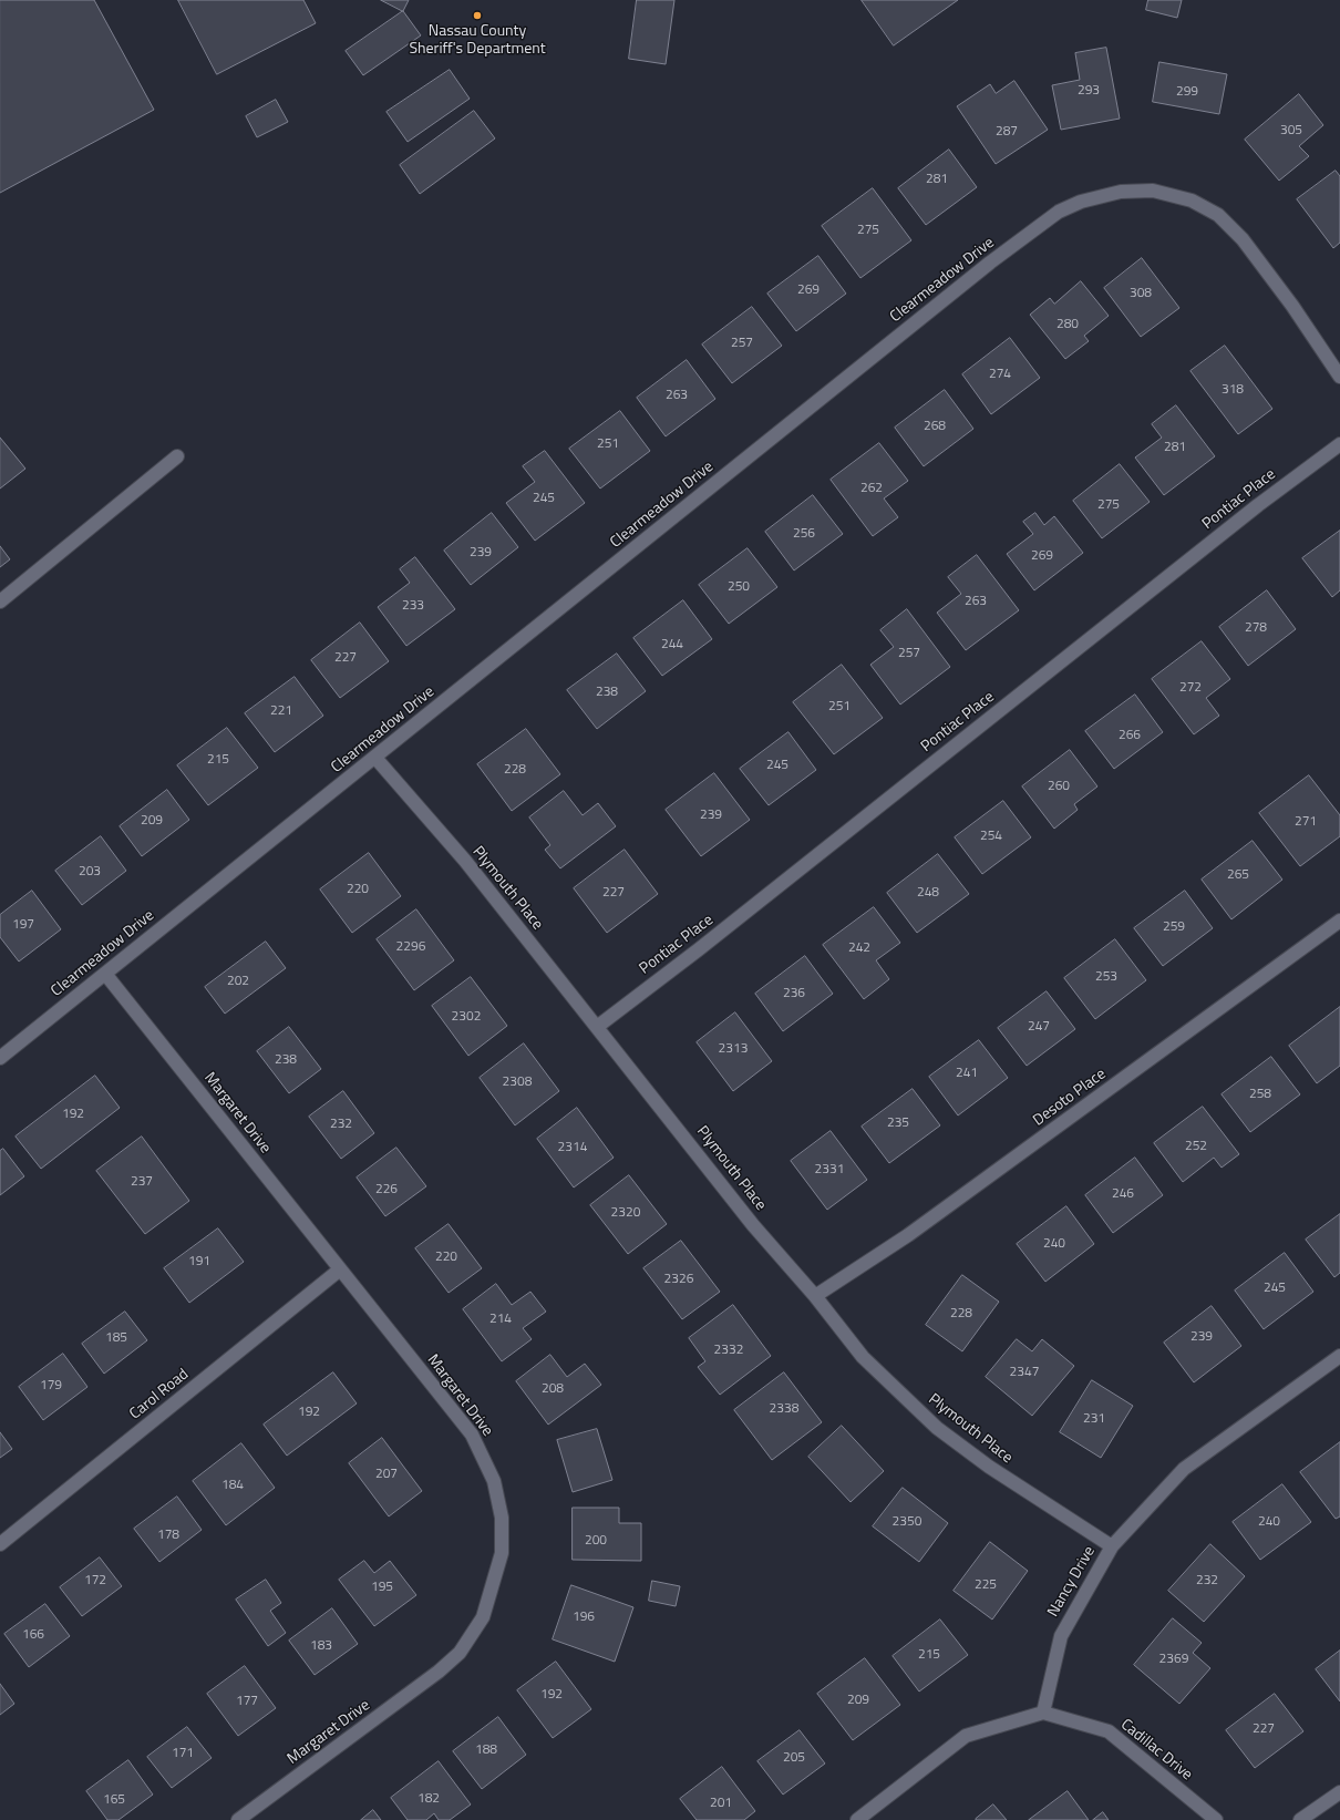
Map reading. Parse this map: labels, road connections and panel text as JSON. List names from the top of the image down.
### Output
{
  "streets": {
    "street": [
      "Clearmeadow Drive",
      "Pontiac Place",
      "Plymouth Place",
      "Desoto Place",
      "Margaret Drive",
      "Carol Road",
      "Nancy Drive",
      "Cadillac Drive"
    ]
  },
  "crossings": [
    ["Clearmeadow Drive", "Plymouth Place"],
    ["Clearmeadow Drive", "Margaret Drive"],
    ["Pontiac Place", "Plymouth Place"],
    ["Plymouth Place", "Desoto Place"],
    ["Plymouth Place", "Nancy Drive"],
    ["Margaret Drive", "Carol Road"],
    ["Nancy Drive", "Cadillac Drive"]
  ],
  "places": ["Nassau County Sheriff's Department"],
  "house_numbers": [
    "293",
    "299",
    "305",
    "287",
    "281",
    "275",
    "269",
    "308",
    "280",
    "257",
    "274",
    "318",
    "263",
    "268",
    "251",
    "281",
    "262",
    "245",
    "275",
    "256",
    "239",
    "269",
    "250",
    "263",
    "233",
    "278",
    "244",
    "257",
    "227",
    "272",
    "238",
    "251",
    "221",
    "266",
    "215",
    "245",
    "228",
    "260",
    "239",
    "209",
    "271",
    "254",
    "203",
    "265",
    "220",
    "227",
    "248",
    "197",
    "259",
    "2296",
    "242",
    "253",
    "202",
    "236",
    "2302",
    "247",
    "2313",
    "238",
    "241",
    "2308",
    "258",
    "192",
    "235",
    "232",
    "252",
    "2314",
    "2331",
    "237",
    "226",
    "246",
    "2320",
    "240",
    "220",
    "191",
    "2326",
    "245",
    "228",
    "214",
    "239",
    "185",
    "2332",
    "2347",
    "179",
    "208",
    "2338",
    "192",
    "231",
    "207",
    "184",
    "2350",
    "240",
    "178",
    "200",
    "172",
    "232",
    "225",
    "195",
    "196",
    "166",
    "183",
    "215",
    "2369",
    "192",
    "209",
    "177",
    "227",
    "188",
    "171",
    "205",
    "182",
    "165",
    "201"
  ]
}
